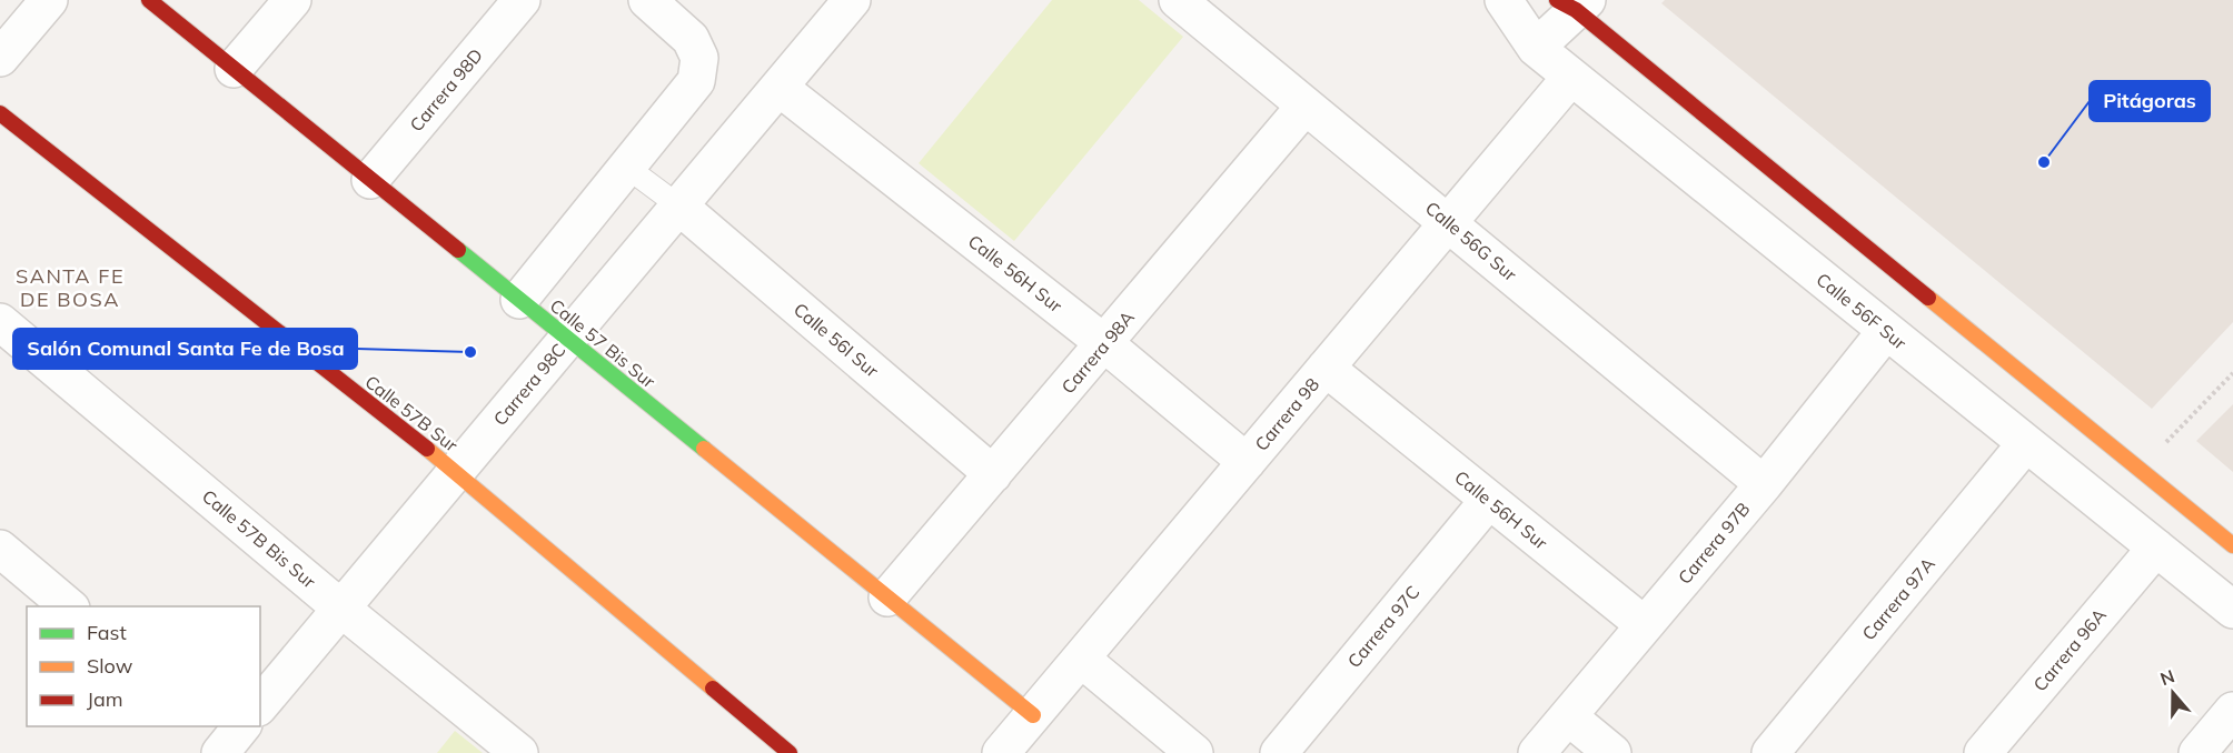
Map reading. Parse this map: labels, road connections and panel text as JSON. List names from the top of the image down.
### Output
{
  "streets": {
    "street": [
      "Carrera 98D",
      "Calle 56G Sur",
      "Calle 56H Sur",
      "Calle 56F Sur",
      "Calle 56I Sur",
      "Calle 57 Bis Sur",
      "Carrera 98A",
      "Carrera 98C",
      "Calle 57B Sur",
      "Carrera 98",
      "Calle 57B Bis Sur",
      "Carrera 97B",
      "Carrera 97A",
      "Carrera 97C",
      "Carrera 96A"
    ]
  },
  "crossings": [
    ["Carrera 98D", "Calle 57 Bis Sur"],
    ["Calle 56G Sur", "Carrera 98A"],
    ["Calle 56G Sur", "Carrera 98"],
    ["Calle 56G Sur", "Carrera 97B"],
    ["Calle 56H Sur", "Carrera 98A"],
    ["Calle 56H Sur", "Carrera 98C"],
    ["Calle 56H Sur", "Carrera 98"],
    ["Calle 56H Sur", "Carrera 97B"],
    ["Calle 56H Sur", "Carrera 97C"],
    ["Calle 56F Sur", "Carrera 98"],
    ["Calle 56F Sur", "Carrera 97B"],
    ["Calle 56F Sur", "Carrera 97A"],
    ["Calle 56F Sur", "Carrera 96A"],
    ["Calle 56I Sur", "Carrera 98A"],
    ["Calle 56I Sur", "Carrera 98C"],
    ["Calle 57 Bis Sur", "Carrera 98A"],
    ["Calle 57 Bis Sur", "Carrera 98C"],
    ["Calle 57 Bis Sur", "Carrera 98"],
    ["Carrera 98C", "Calle 57B Sur"],
    ["Carrera 98C", "Calle 57B Bis Sur"]
  ],
  "districts": ["SANTA FE DE BOSA"],
  "places": ["Pitágoras", "Salón Comunal Santa Fe de Bosa"],
  "legend": ["Fast", "Slow", "Jam"],
  "north": "top"
}
